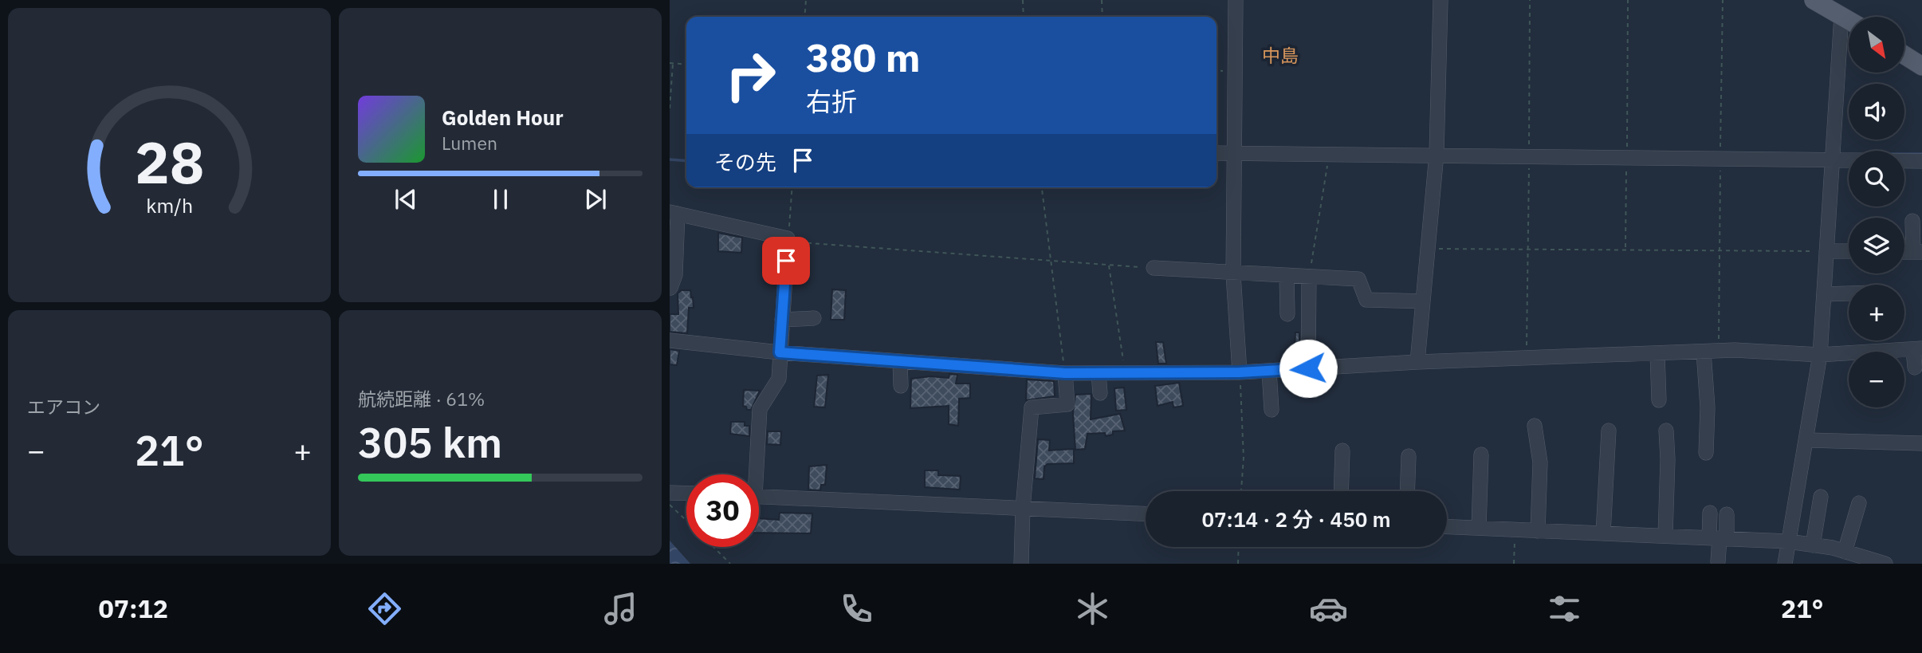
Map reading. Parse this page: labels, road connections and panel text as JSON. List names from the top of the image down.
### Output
{
  "districts": ["中島"],
  "north": "bottom right",
  "page": {
    "map_buttons": ["+", "−"],
    "turn": ["380 m", "右折"],
    "song": ["Golden Hour", "Lumen"],
    "then": "その先",
    "tile": [
      "エアコン",
      ["航続距離 · 61%", "305 km"]
    ],
    "heat": ["−", "21°", "+"],
    "limit": "30",
    "trip": "07:14 · 2 分 · 450 m",
    "tabs": ["07:12", "21°"],
    "gauge": ["28", "km/h"]
  }
}
